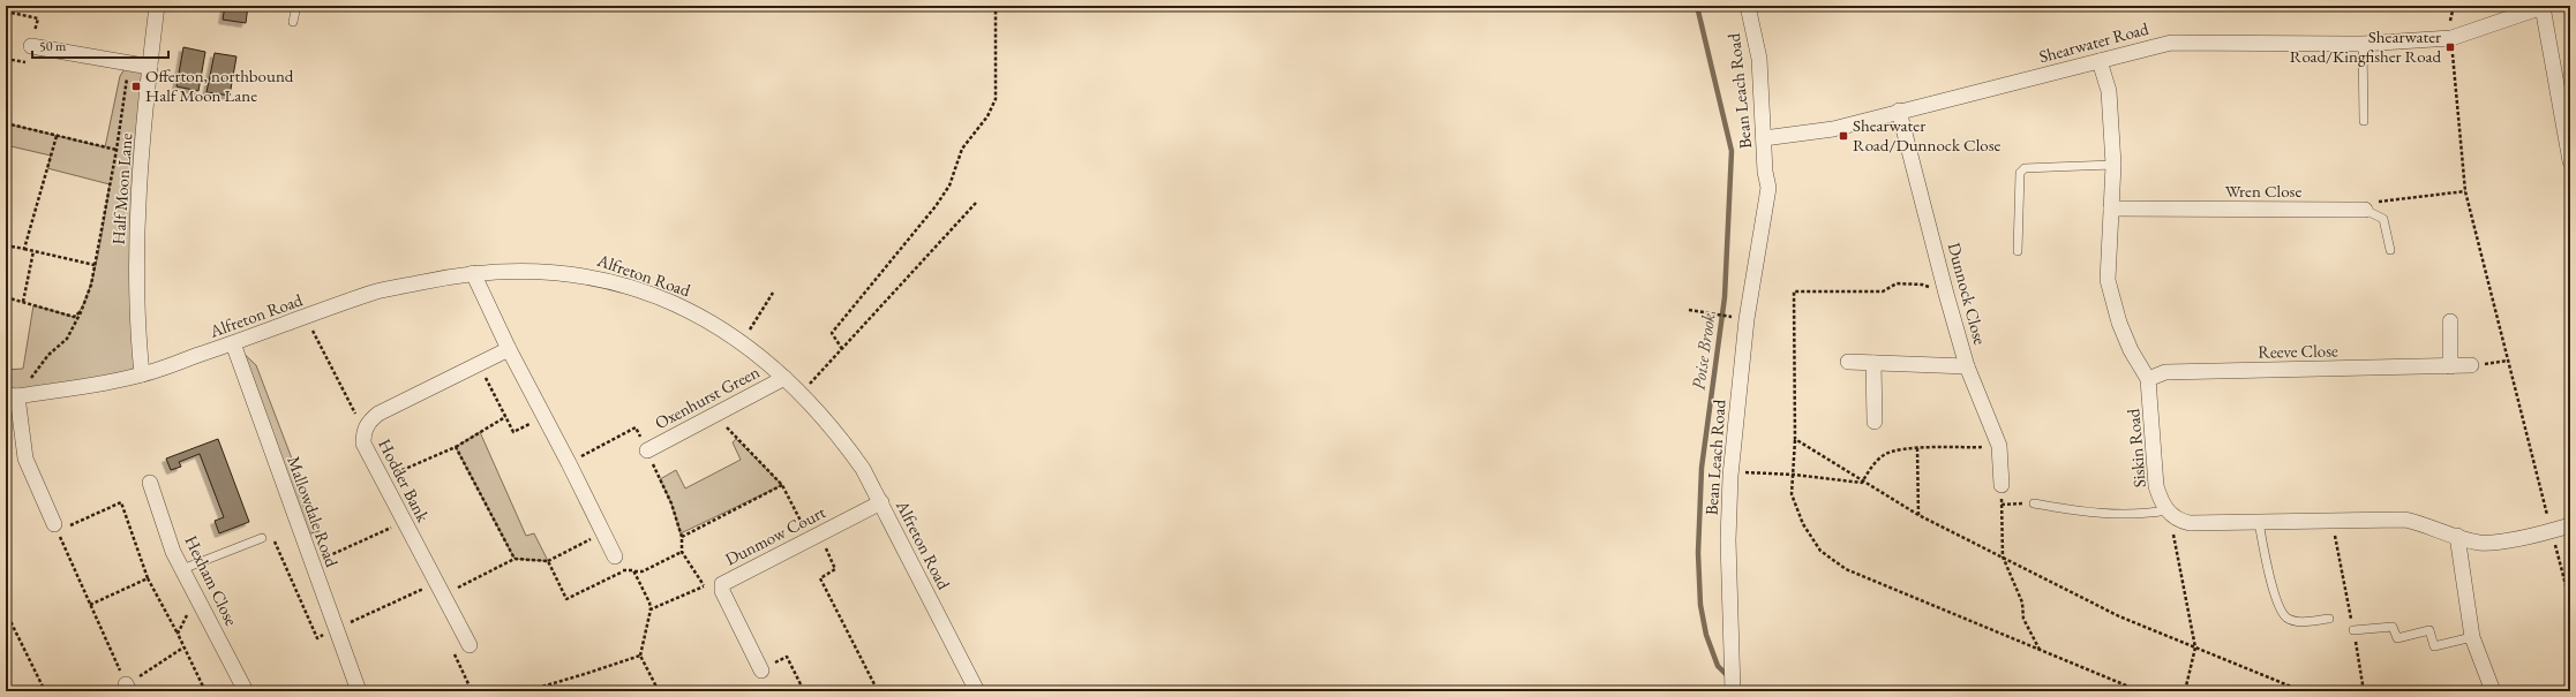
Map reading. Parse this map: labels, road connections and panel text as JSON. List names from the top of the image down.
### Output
{
  "streets": {
    "street": [
      "Shearwater Road",
      "Bean Leach Road",
      "Half Moon Lane",
      "Wren Close",
      "Alfreton Road",
      "Dunnock Close",
      "Reeve Close",
      "Oxenhurst Green",
      "Siskin Road",
      "Hodder Bank",
      "Mallowdale Road",
      "Dunmow Court",
      "Hexham Close"
    ]
  },
  "crossings": [
    ["Shearwater Road", "Bean Leach Road"],
    ["Shearwater Road", "Dunnock Close"],
    ["Shearwater Road", "Siskin Road"],
    ["Half Moon Lane", "Alfreton Road"],
    ["Wren Close", "Siskin Road"],
    ["Alfreton Road", "Oxenhurst Green"],
    ["Alfreton Road", "Mallowdale Road"],
    ["Alfreton Road", "Dunmow Court"],
    ["Reeve Close", "Siskin Road"]
  ],
  "water": ["Poise Brook"],
  "places": {
    "transit": ["Shearwater Road/Kingfisher Road", "Offerton, northbound Half Moon Lane", "Shearwater Road/Dunnock Close"]
  },
  "scale_bar": "50 m"
}
